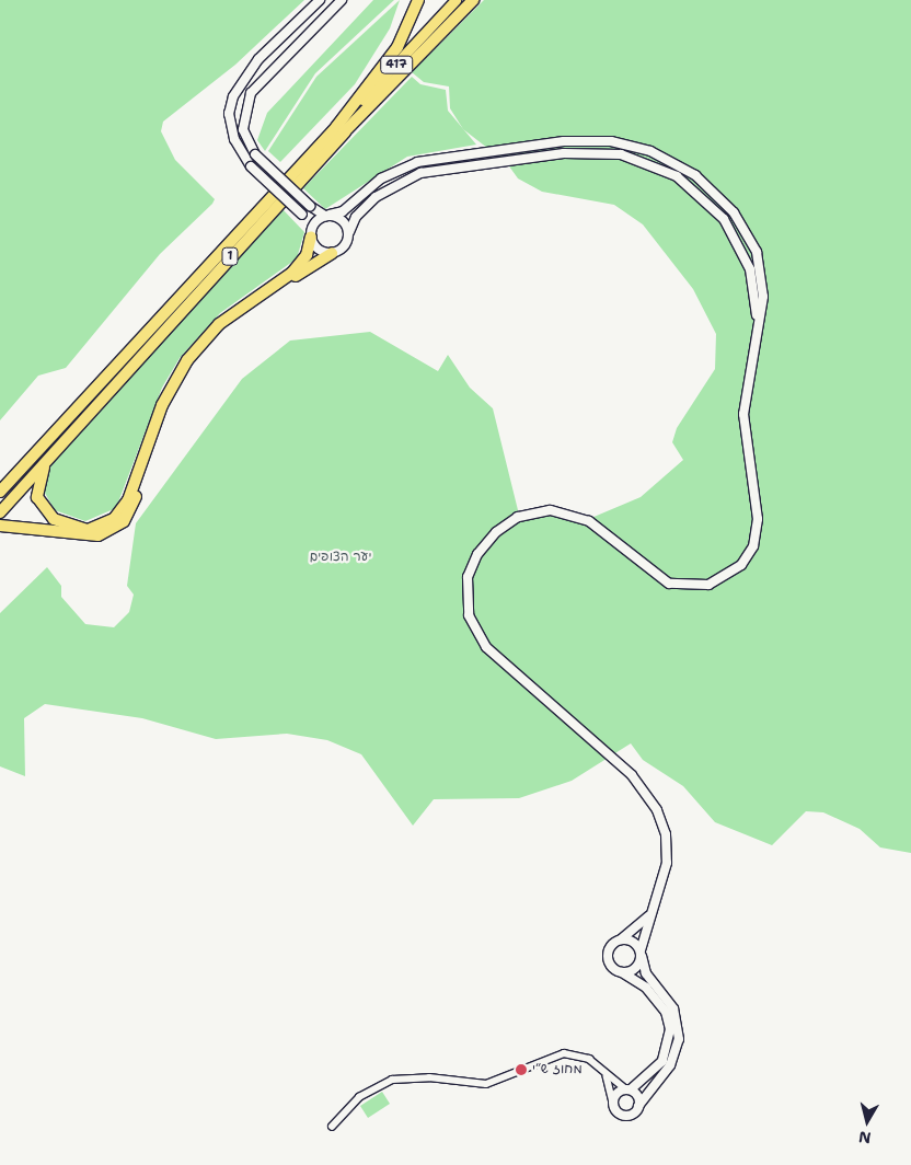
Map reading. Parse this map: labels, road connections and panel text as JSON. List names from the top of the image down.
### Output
{
  "streets": {
    "highway": ["1"],
    "main road": ["417"]
  },
  "crossings": [
    ["417", "1"]
  ],
  "parks": ["יער הצופים"],
  "places": ["מחוז ש״י"],
  "north": "bottom"
}
